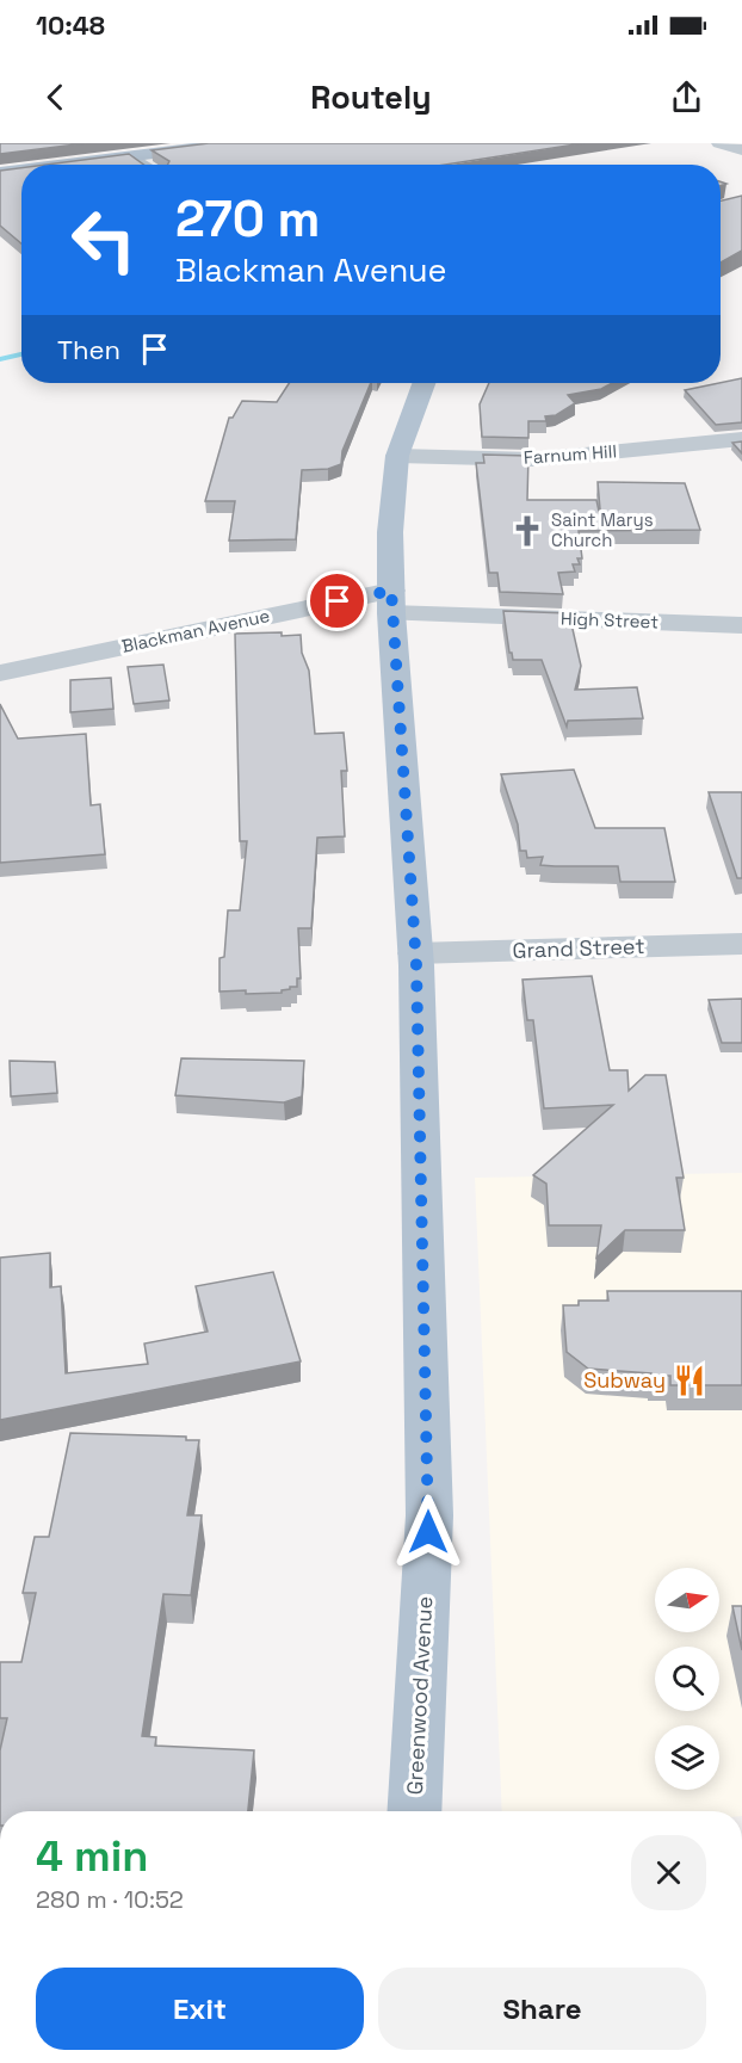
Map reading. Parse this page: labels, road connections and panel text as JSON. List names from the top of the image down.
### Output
{
  "streets": {
    "main road": ["Greenwood Avenue"],
    "street": [
      "Farnum Hill",
      "High Street",
      "Blackman Avenue",
      "Grand Street"
    ]
  },
  "crossings": [
    ["Farnum Hill", "Greenwood Avenue"],
    ["High Street", "Blackman Avenue"],
    ["High Street", "Greenwood Avenue"],
    ["Blackman Avenue", "Greenwood Avenue"],
    ["Grand Street", "Greenwood Avenue"]
  ],
  "places": {
    "church": ["Saint Marys Church"],
    "restaurant": ["Subway"]
  },
  "north": "right",
  "page": {
    "status": "10:48",
    "header": "Routely",
    "turn": ["270 m", "Blackman Avenue"],
    "then": "Then",
    "heading": ["4 min", "280 m · 10:52"],
    "buttons": ["Exit", "Share"]
  }
}
